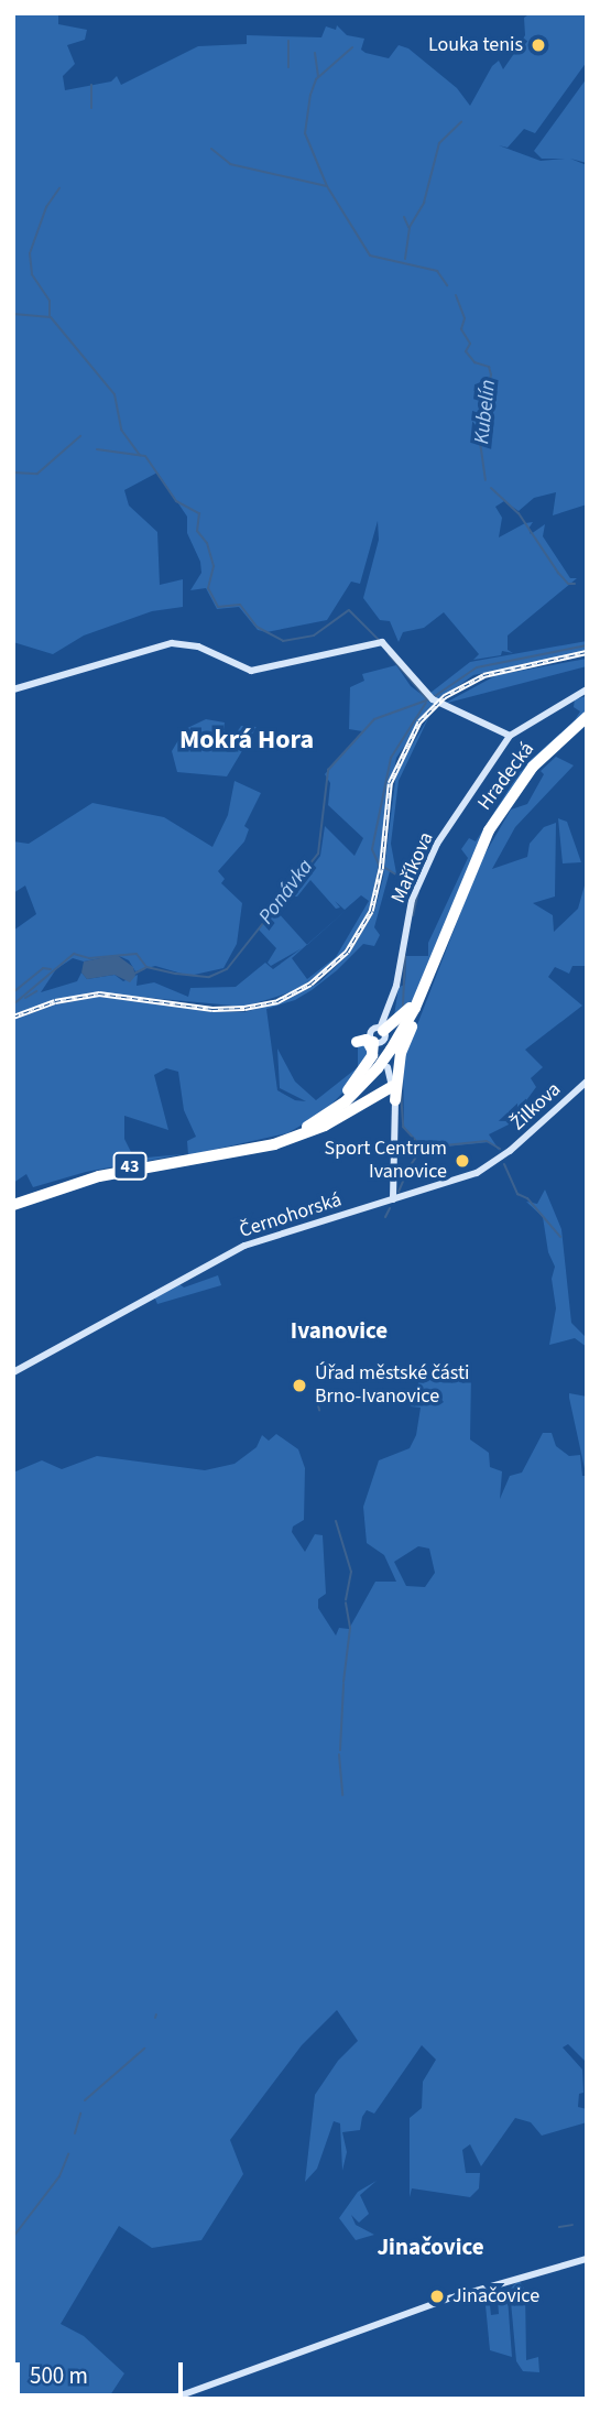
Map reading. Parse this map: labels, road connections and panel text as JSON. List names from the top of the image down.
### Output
{
  "streets": {
    "highway": ["Hradecká", "43"],
    "street": ["Maříkova", "Žilkova", "Černohorská"]
  },
  "crossings": [
    ["Hradecká", "43"],
    ["Maříkova", "43"],
    ["Žilkova", "Černohorská"]
  ],
  "districts": ["Mokrá Hora", "Ivanovice", "Jinačovice"],
  "water": ["Kubelín", "Ponávka"],
  "places": [
    "Louka tenis",
    "Sport Centrum Ivanovice",
    "Úřad městské části Brno-Ivanovice",
    "Jinačovice"
  ],
  "scale_bar": "500 m"
}
